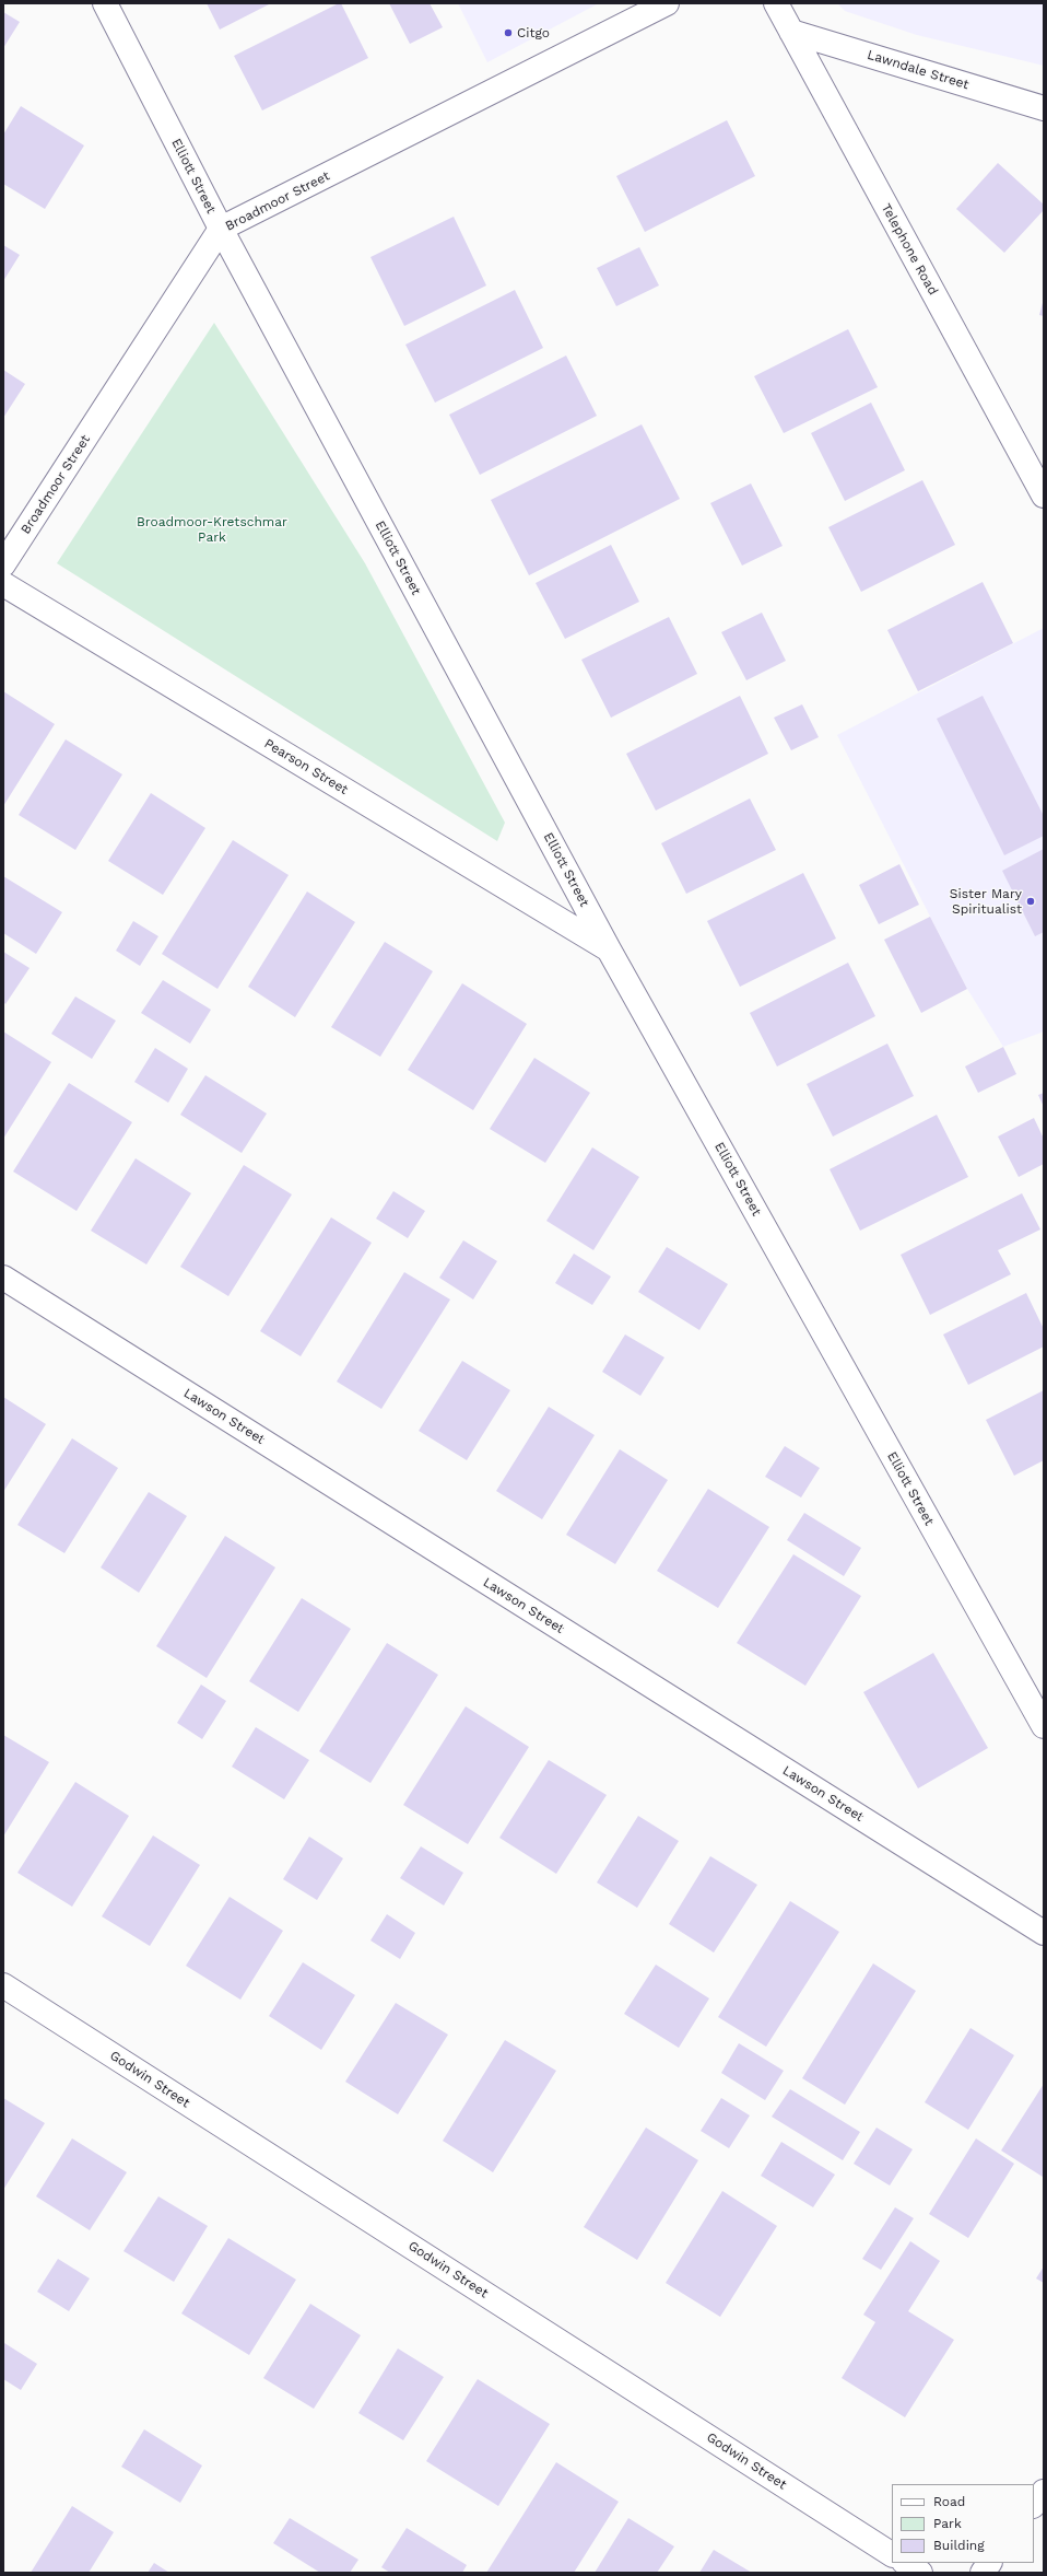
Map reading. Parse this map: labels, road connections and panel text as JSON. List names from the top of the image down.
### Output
{
  "streets": {
    "street": [
      "Lawndale Street",
      "Elliott Street",
      "Broadmoor Street",
      "Telephone Road",
      "Pearson Street",
      "Lawson Street",
      "Godwin Street"
    ]
  },
  "crossings": [
    ["Lawndale Street", "Telephone Road"],
    ["Elliott Street", "Broadmoor Street"],
    ["Elliott Street", "Pearson Street"]
  ],
  "parks": ["Broadmoor-Kretschmar Park"],
  "places": ["Citgo", "Sister Mary Spiritualist"],
  "legend": ["Road", "Park", "Building"]
}
